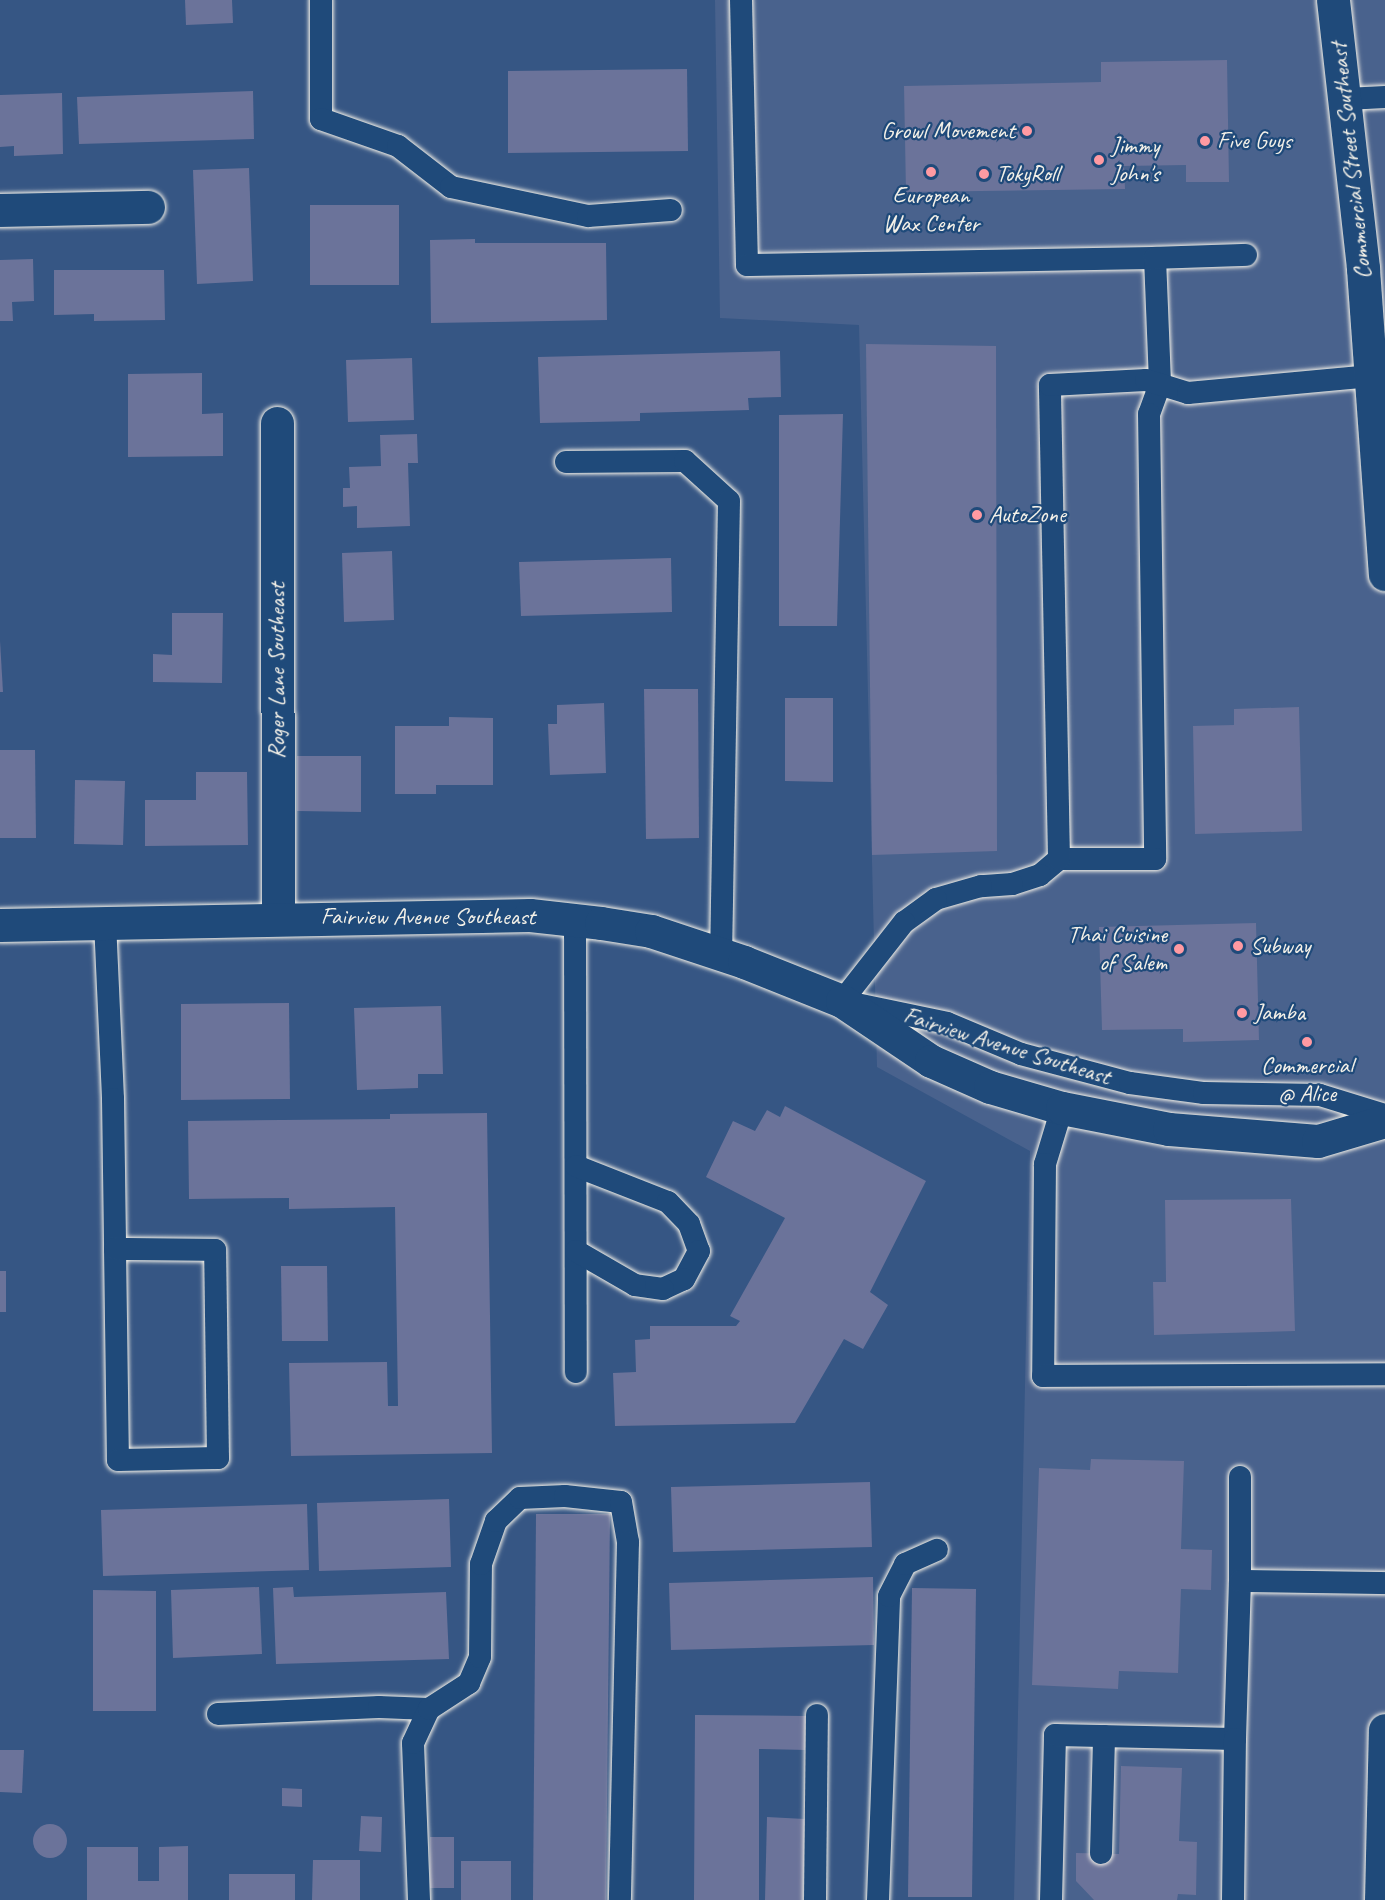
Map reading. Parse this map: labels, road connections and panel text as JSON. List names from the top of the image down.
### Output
{
  "streets": {
    "main road": ["Commercial Street Southeast", "Roger Lane Southeast", "Fairview Avenue Southeast"]
  },
  "crossings": [
    ["Roger Lane Southeast", "Fairview Avenue Southeast"]
  ],
  "places": [
    "Growl Movement",
    "Five Guys",
    "Jimmy John's",
    "European Wax Center",
    "TokyRoll",
    "AutoZone",
    "Subway",
    "Thai Cuisine of Salem",
    "Jamba",
    "Commercial @ Alice"
  ]
}
